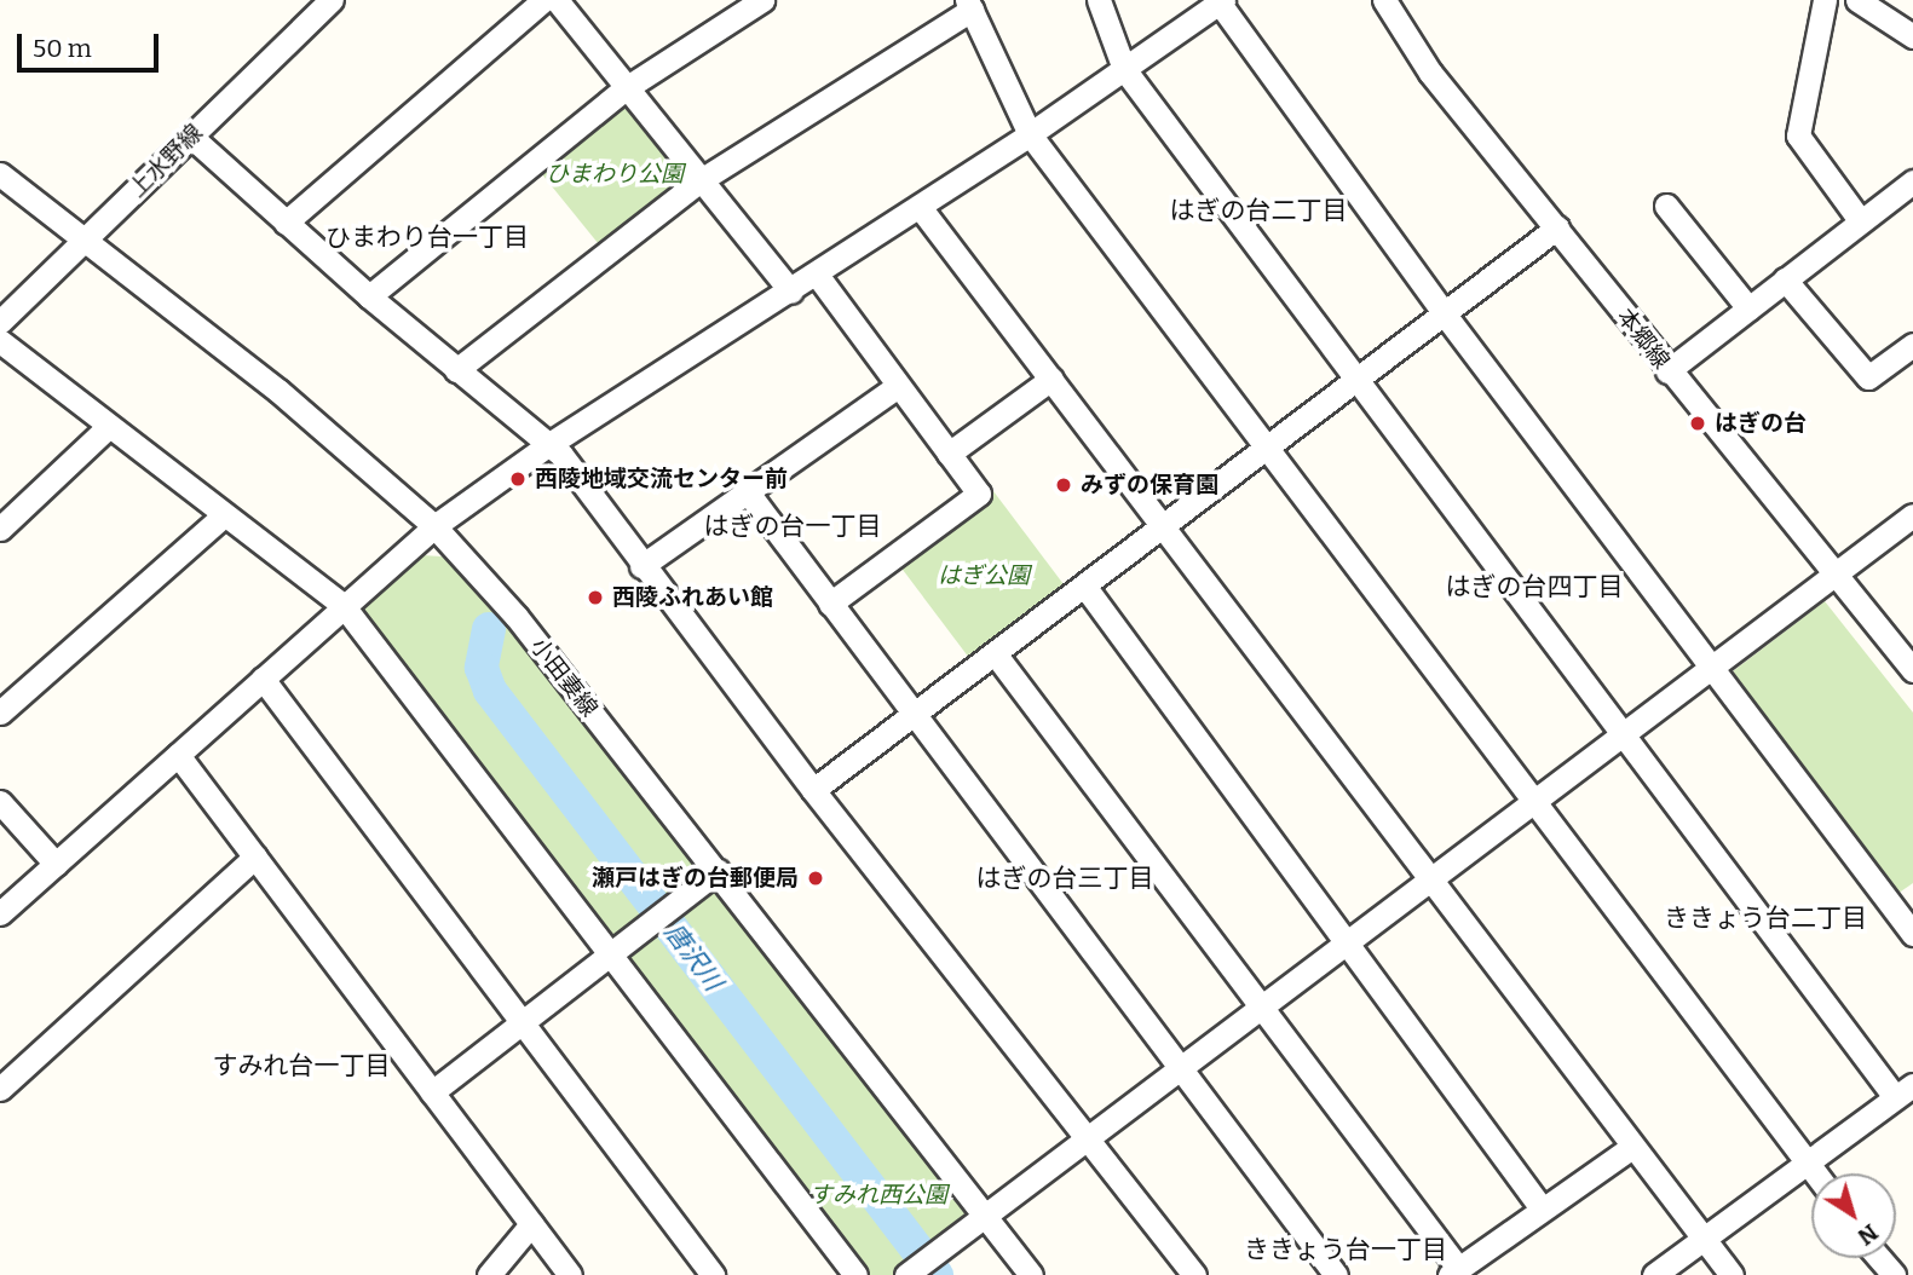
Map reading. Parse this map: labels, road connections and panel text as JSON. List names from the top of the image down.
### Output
{
  "streets": {
    "street": ["上水野線", "本郷線", "小田妻線"]
  },
  "crossings": [
    ["上水野線", "小田妻線"]
  ],
  "districts": [
    "はぎの台二丁目",
    "ひまわり台一丁目",
    "はぎの台一丁目",
    "はぎの台四丁目",
    "はぎの台三丁目",
    "ききょう台二丁目",
    "すみれ台一丁目",
    "ききょう台一丁目"
  ],
  "water": ["唐沢川"],
  "parks": ["ひまわり公園", "はぎ公園", "すみれ西公園"],
  "places": [
    "はぎの台",
    "西陵地域交流センター前",
    "みずの保育園",
    "西陵ふれあい館",
    "瀬戸はぎの台郵便局"
  ],
  "scale_bar": "50 m",
  "north": "bottom right"
}
